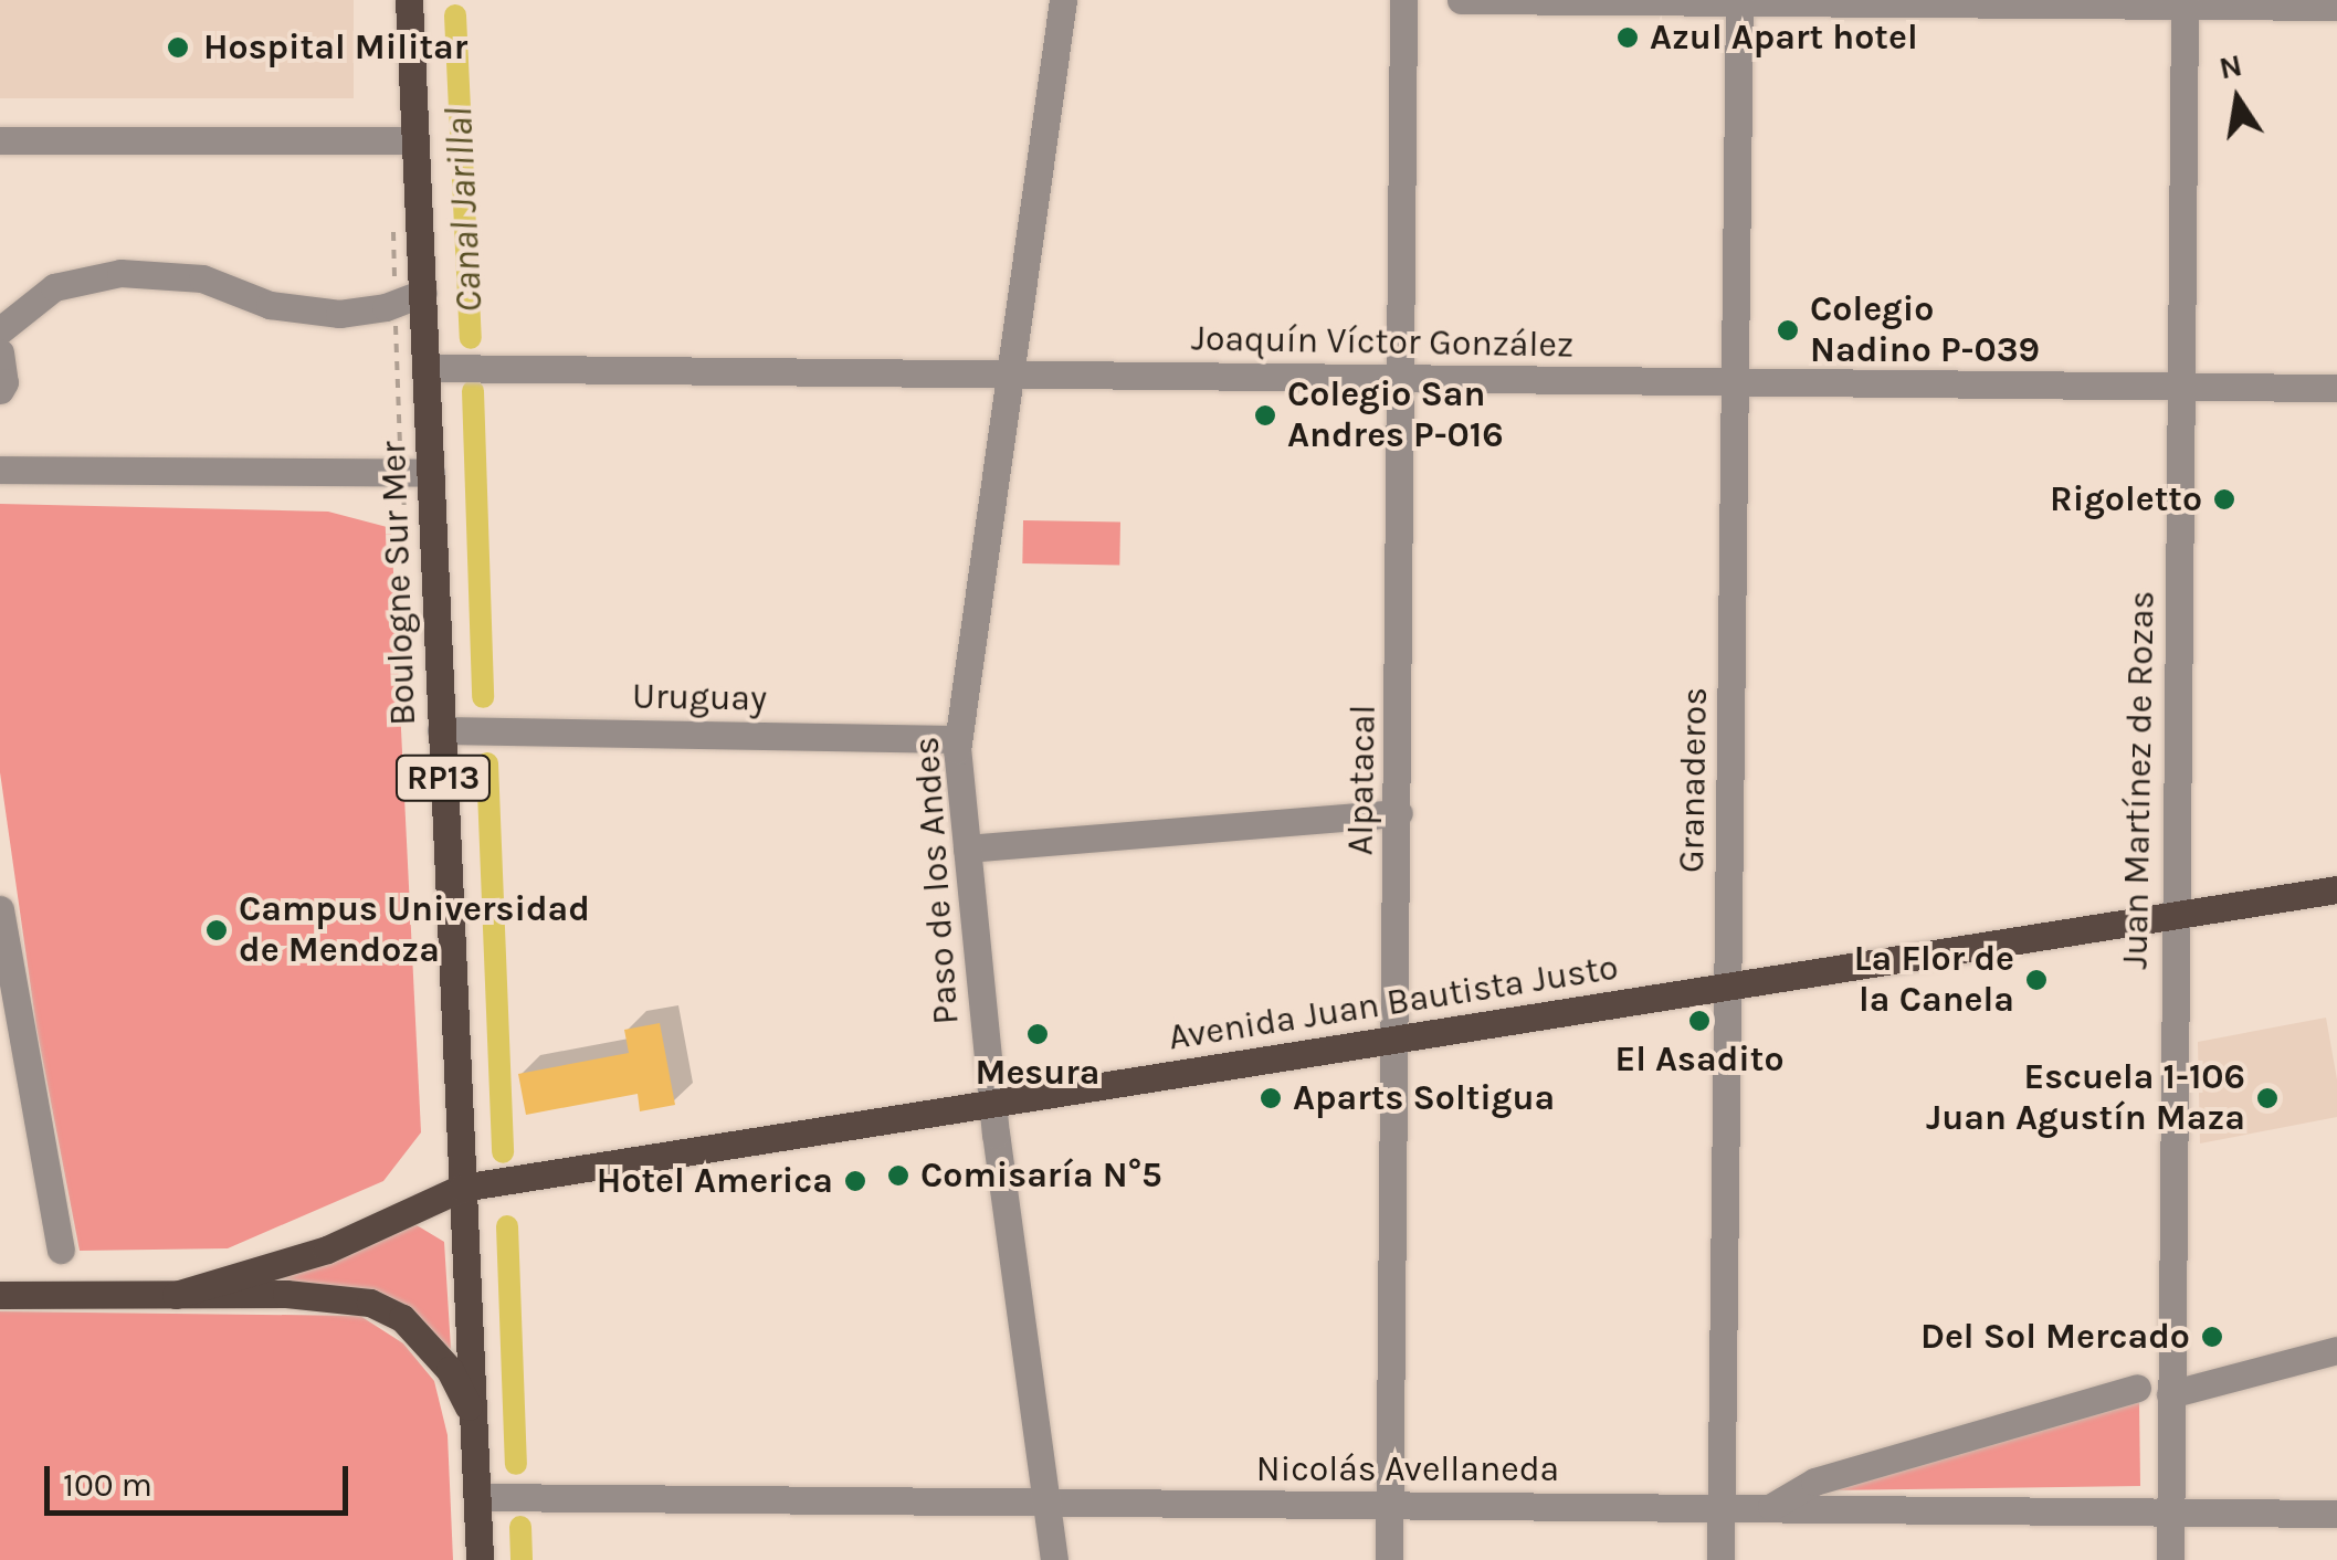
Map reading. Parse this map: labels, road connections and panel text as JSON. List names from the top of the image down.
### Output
{
  "streets": {
    "main road": ["Boulogne Sur Mer", "RP13", "Avenida Juan Bautista Justo"],
    "street": [
      "Joaquín Víctor González",
      "Uruguay",
      "Alpatacal",
      "Granaderos",
      "Juan Martínez de Rozas",
      "Paso de los Andes",
      "Nicolás Avellaneda"
    ]
  },
  "crossings": [
    ["Joaquín Víctor González", "Boulogne Sur Mer"],
    ["Joaquín Víctor González", "Alpatacal"],
    ["Joaquín Víctor González", "Granaderos"],
    ["Joaquín Víctor González", "Juan Martínez de Rozas"],
    ["Joaquín Víctor González", "Paso de los Andes"],
    ["Boulogne Sur Mer", "Uruguay"],
    ["Boulogne Sur Mer", "Avenida Juan Bautista Justo"],
    ["Boulogne Sur Mer", "Nicolás Avellaneda"],
    ["Uruguay", "Paso de los Andes"],
    ["Alpatacal", "Avenida Juan Bautista Justo"],
    ["Alpatacal", "Nicolás Avellaneda"],
    ["Granaderos", "Avenida Juan Bautista Justo"],
    ["Granaderos", "Nicolás Avellaneda"],
    ["Juan Martínez de Rozas", "Avenida Juan Bautista Justo"],
    ["Juan Martínez de Rozas", "Nicolás Avellaneda"],
    ["Paso de los Andes", "Avenida Juan Bautista Justo"],
    ["Paso de los Andes", "Nicolás Avellaneda"]
  ],
  "water": ["Canal Jarillal"],
  "places": [
    "Azul Apart hotel",
    "Hospital Militar",
    "Colegio Nadino P-039",
    "Colegio San Andres P-016",
    "Rigoletto",
    "Campus Universidad de Mendoza",
    "La Flor de la Canela",
    "El Asadito",
    "Mesura",
    "Aparts Soltigua",
    "Escuela 1-106 Juan Agustín Maza",
    "Comisaría N°5",
    "Hotel America",
    "Del Sol Mercado"
  ],
  "scale_bar": "100 m",
  "north": "top"
}
